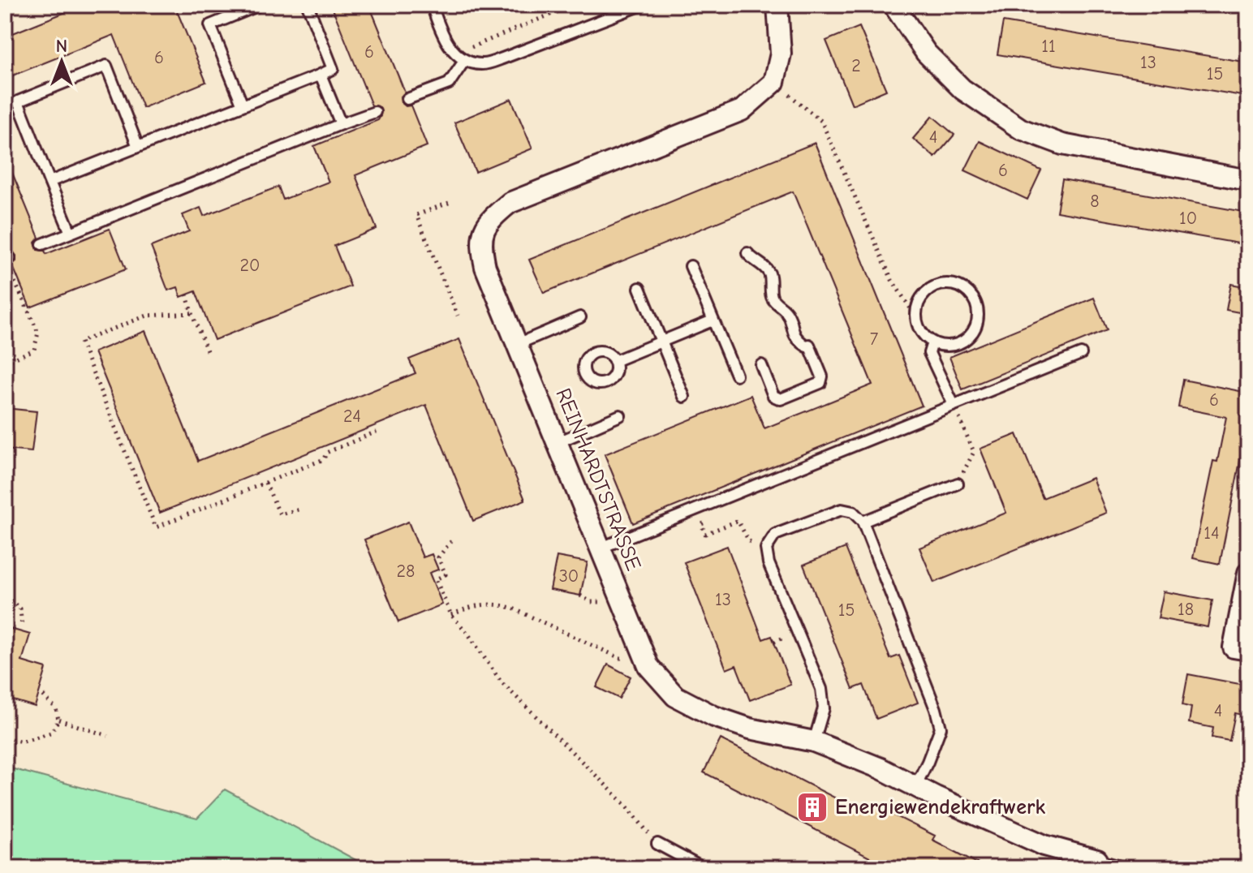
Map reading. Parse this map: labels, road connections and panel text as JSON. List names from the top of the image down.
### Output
{
  "streets": {
    "street": ["REINHARDTSTRASSE"]
  },
  "places": {
    "building": ["Energiewendekraftwerk"]
  },
  "house_numbers": [
    "11",
    "6",
    "6",
    "13",
    "2",
    "15",
    "4",
    "6",
    "8",
    "10",
    "20",
    "7",
    "6",
    "24",
    "14",
    "28",
    "30",
    "13",
    "18",
    "15",
    "4"
  ],
  "north": "top"
}
